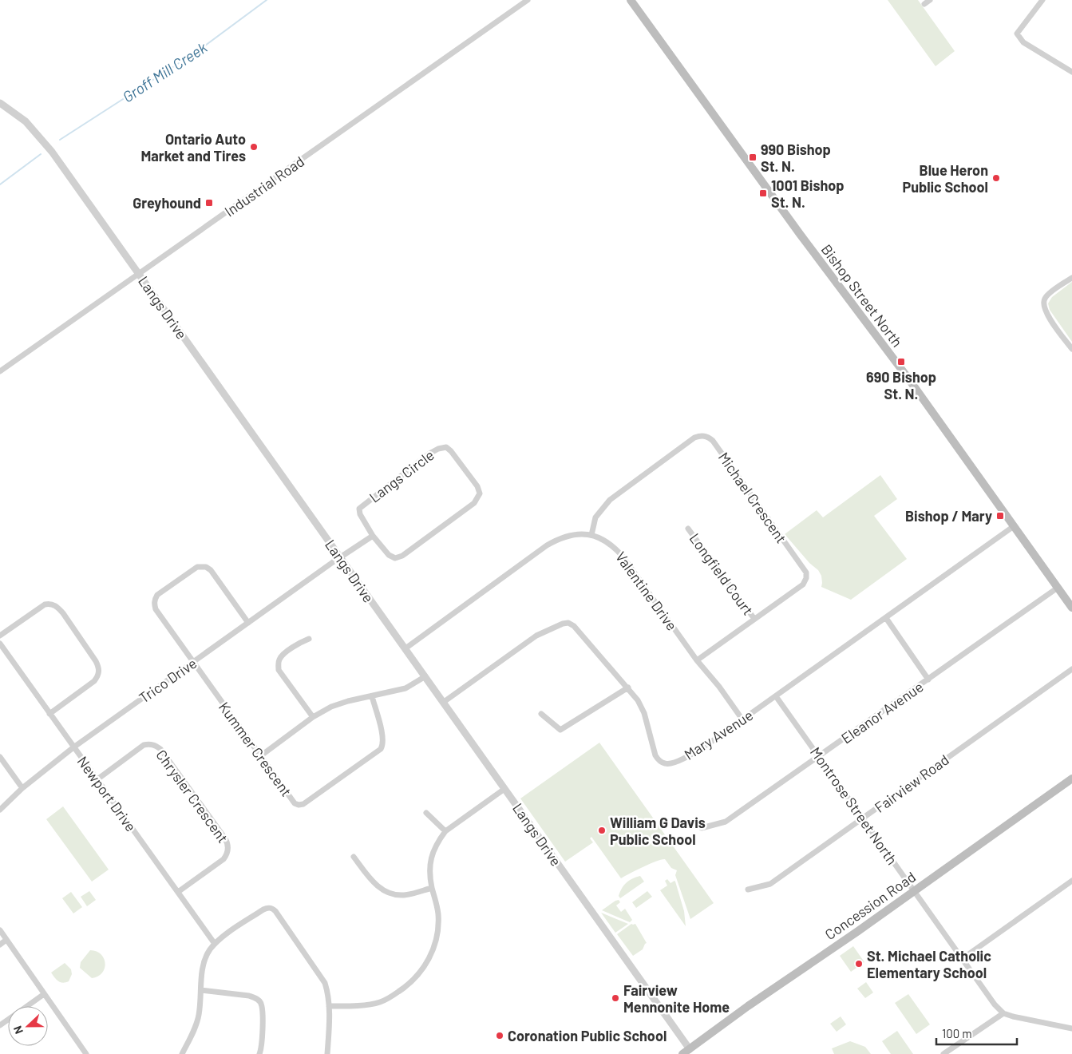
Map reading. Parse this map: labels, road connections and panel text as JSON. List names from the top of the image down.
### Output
{
  "streets": {
    "main road": ["Bishop Street North", "Concession Road"],
    "street": [
      "Industrial Road",
      "Langs Drive",
      "Langs Circle",
      "Michael Crescent",
      "Longfield Court",
      "Valentine Drive",
      "Trico Drive",
      "Eleanor Avenue",
      "Mary Avenue",
      "Kummer Crescent",
      "Fairview Road",
      "Newport Drive",
      "Chrysler Crescent",
      "Montrose Street North"
    ]
  },
  "crossings": [
    ["Industrial Road", "Langs Drive"],
    ["Bishop Street North", "Eleanor Avenue"],
    ["Bishop Street North", "Mary Avenue"],
    ["Langs Drive", "Valentine Drive"],
    ["Langs Drive", "Trico Drive"],
    ["Langs Drive", "Mary Avenue"],
    ["Langs Drive", "Concession Road"],
    ["Michael Crescent", "Longfield Court"],
    ["Michael Crescent", "Valentine Drive"],
    ["Valentine Drive", "Mary Avenue"],
    ["Trico Drive", "Kummer Crescent"],
    ["Trico Drive", "Newport Drive"],
    ["Eleanor Avenue", "Montrose Street North"],
    ["Mary Avenue", "Montrose Street North"],
    ["Fairview Road", "Montrose Street North"],
    ["Newport Drive", "Chrysler Crescent"],
    ["Montrose Street North", "Concession Road"]
  ],
  "water": ["Groff Mill Creek"],
  "places": {
    "other": [
      "Ontario Auto Market and Tires",
      "Blue Heron Public School",
      "William G Davis Public School",
      "St. Michael Catholic Elementary School",
      "Fairview Mennonite Home",
      "Coronation Public School"
    ],
    "transit": [
      "990 Bishop St. N.",
      "1001 Bishop St. N.",
      "Greyhound",
      "690 Bishop St. N.",
      "Bishop / Mary"
    ]
  },
  "scale_bar": "100 m",
  "north": "left"
}
